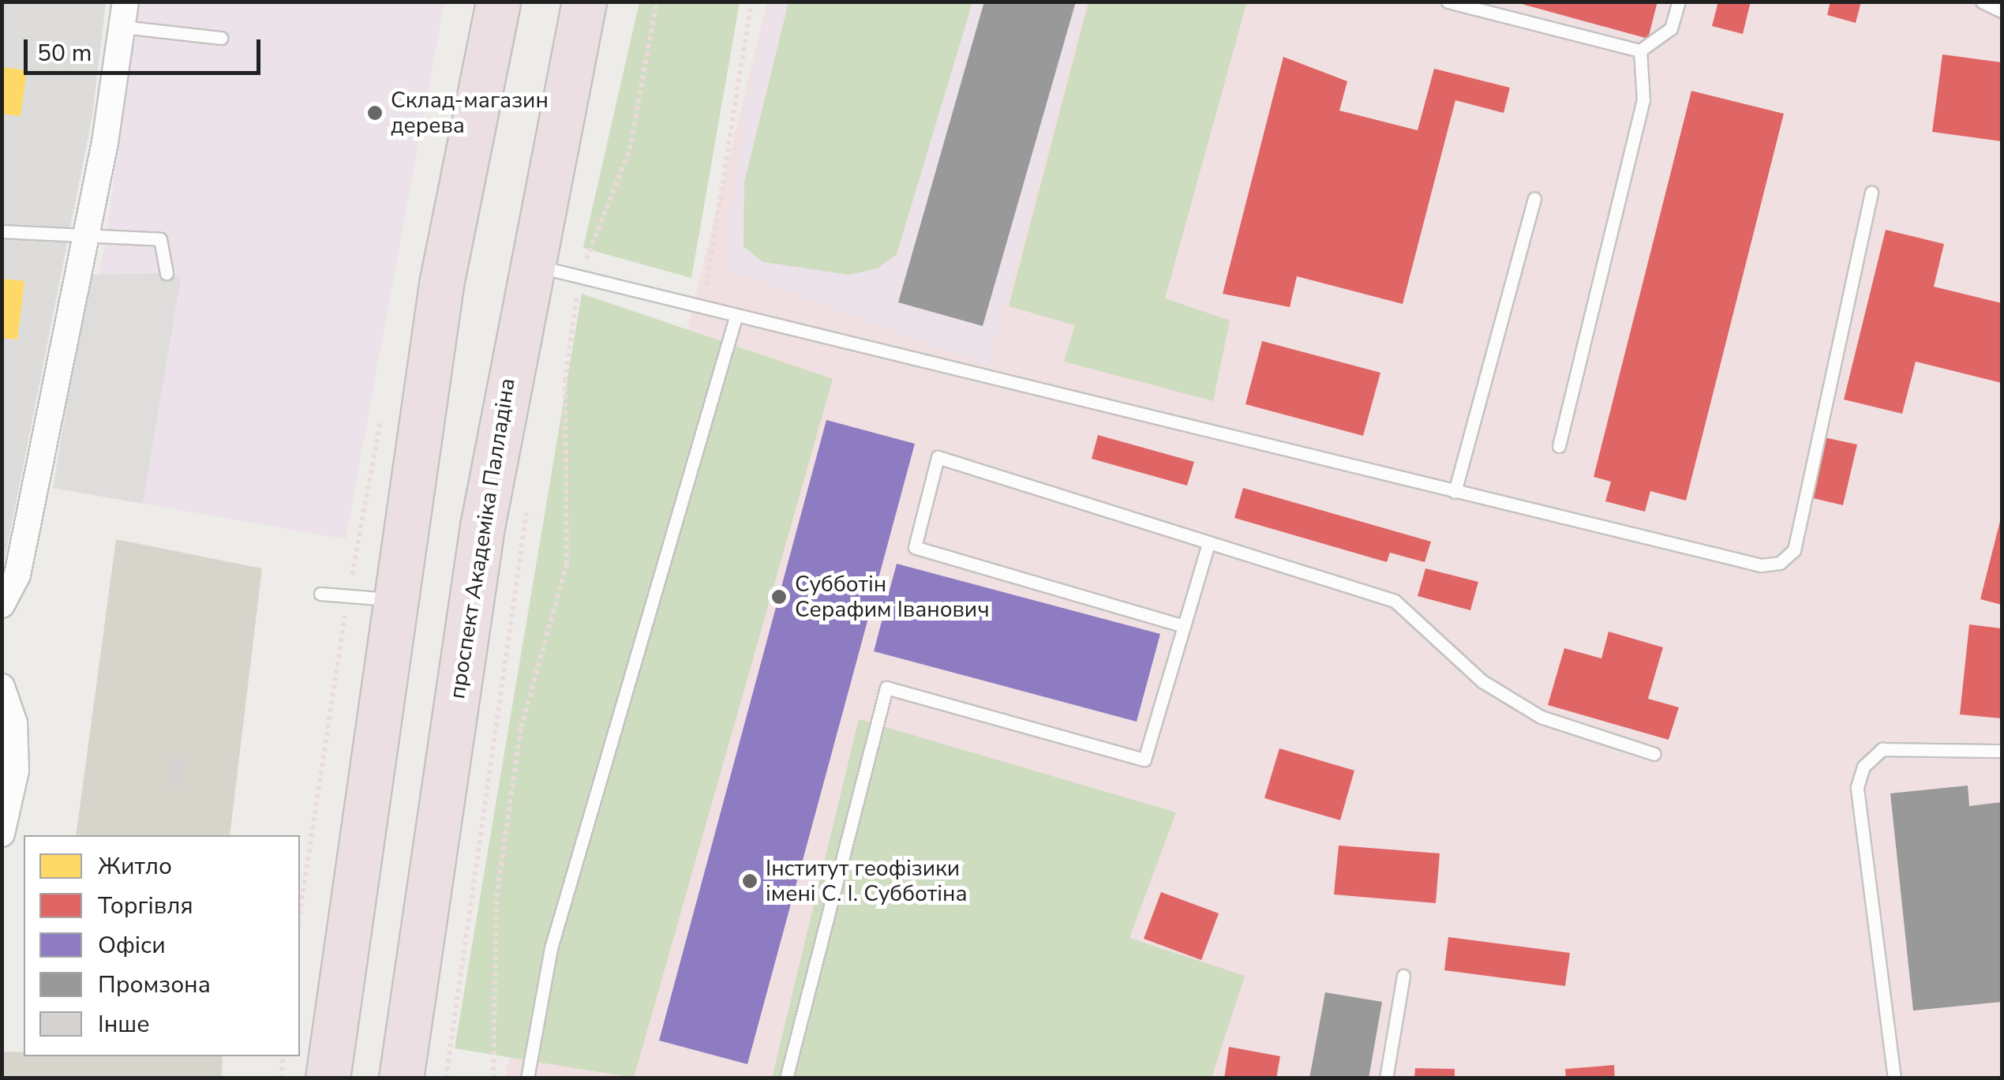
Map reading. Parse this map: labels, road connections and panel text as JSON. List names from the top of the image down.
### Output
{
  "streets": {
    "highway": ["проспект Академіка Палладіна"]
  },
  "places": ["Склад-магазин дерева", "Субботін Серафим Іванович", "Інститут геофізики імені С. І. Субботіна"],
  "legend": [
    "Житло",
    "Торгівля",
    "Офіси",
    "Промзона",
    "Інше"
  ],
  "scale_bar": "50 m"
}
